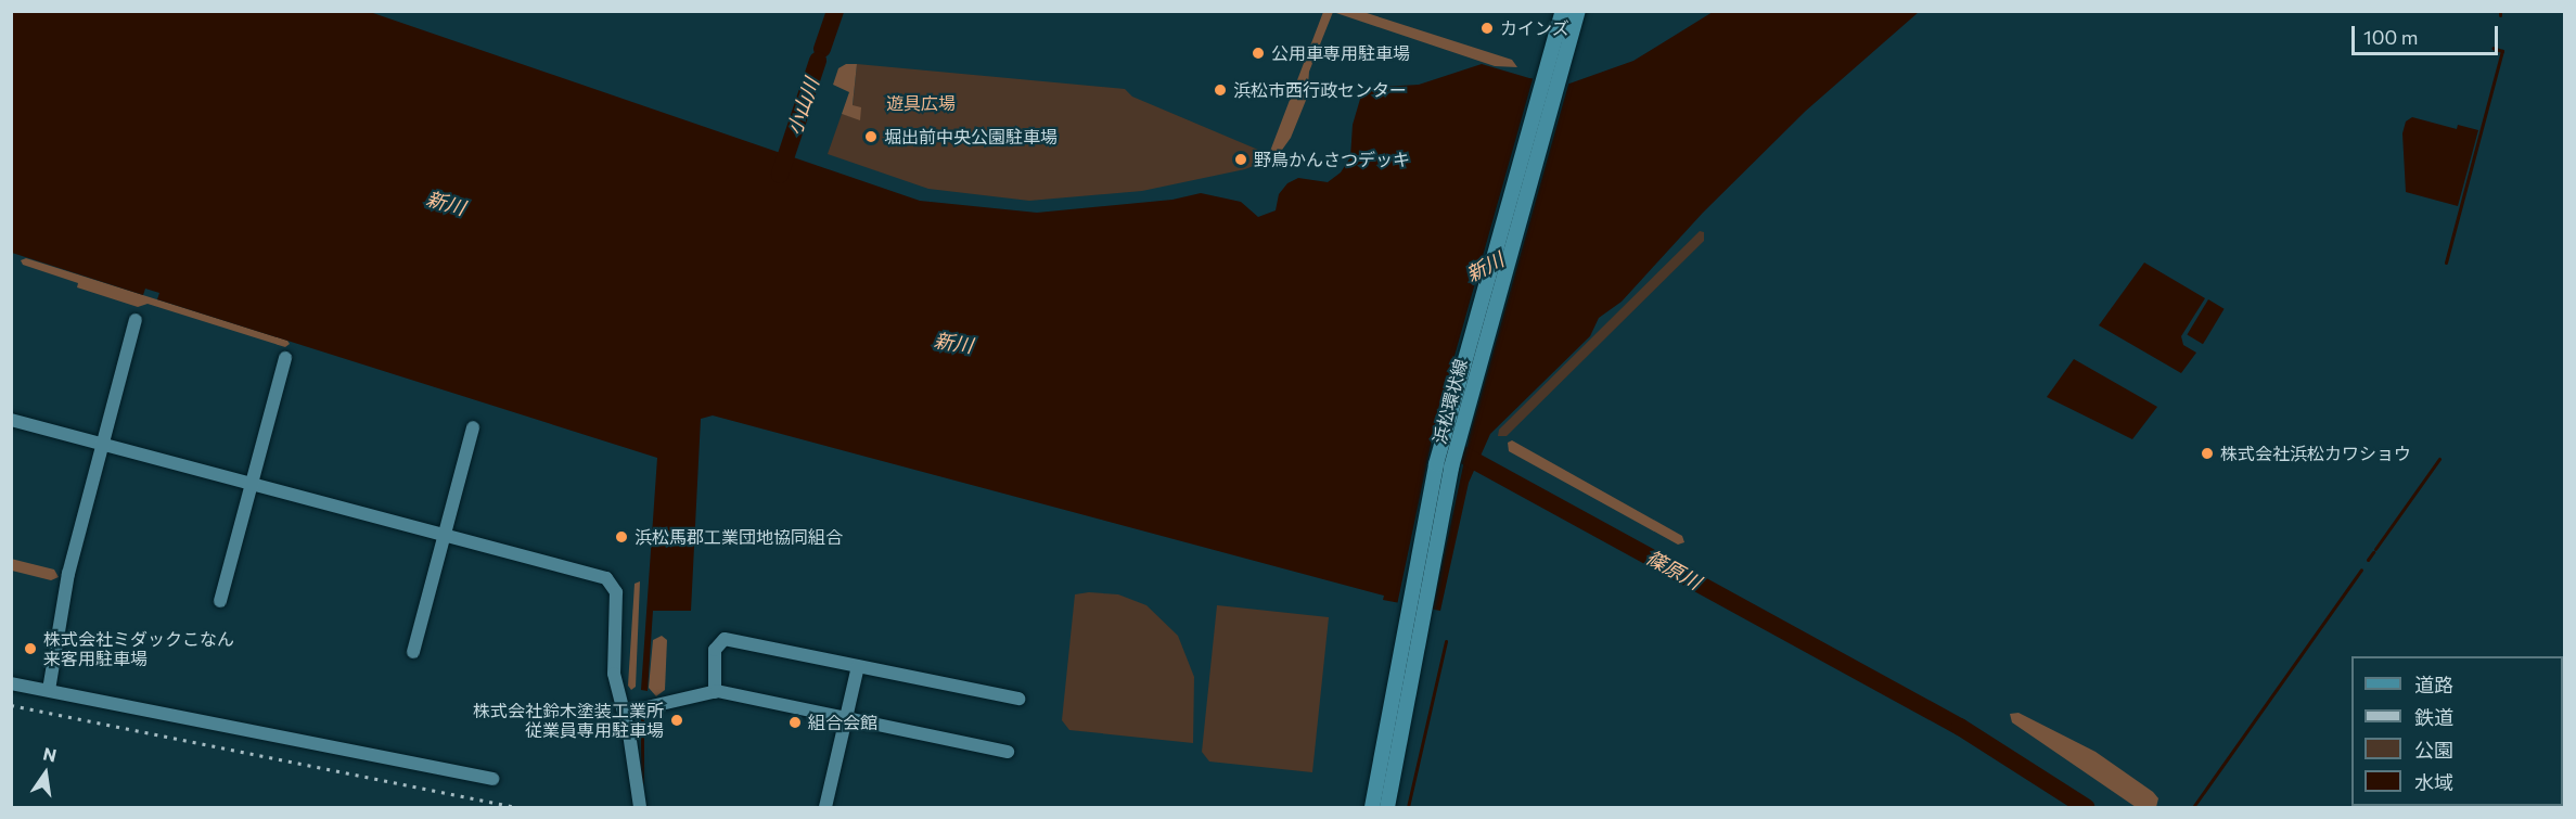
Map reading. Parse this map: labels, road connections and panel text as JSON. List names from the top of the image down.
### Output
{
  "streets": {
    "main road": ["浜松環状線"]
  },
  "water": ["小山川", "新川", "篠原川"],
  "parks": ["遊具広場"],
  "places": [
    "カインズ",
    "公用車専用駐車場",
    "浜松市西行政センター",
    "堀出前中央公園駐車場",
    "野鳥かんさつデッキ",
    "株式会社浜松カワショウ",
    "浜松馬郡工業団地協同組合",
    "株式会社ミダックこなん 来客用駐車場",
    "株式会社鈴木塗装工業所 従業員専用駐車場",
    "組合会館"
  ],
  "legend": [
    "道路",
    "鉄道",
    "公園",
    "水域"
  ],
  "scale_bar": "100 m",
  "north": "top"
}
